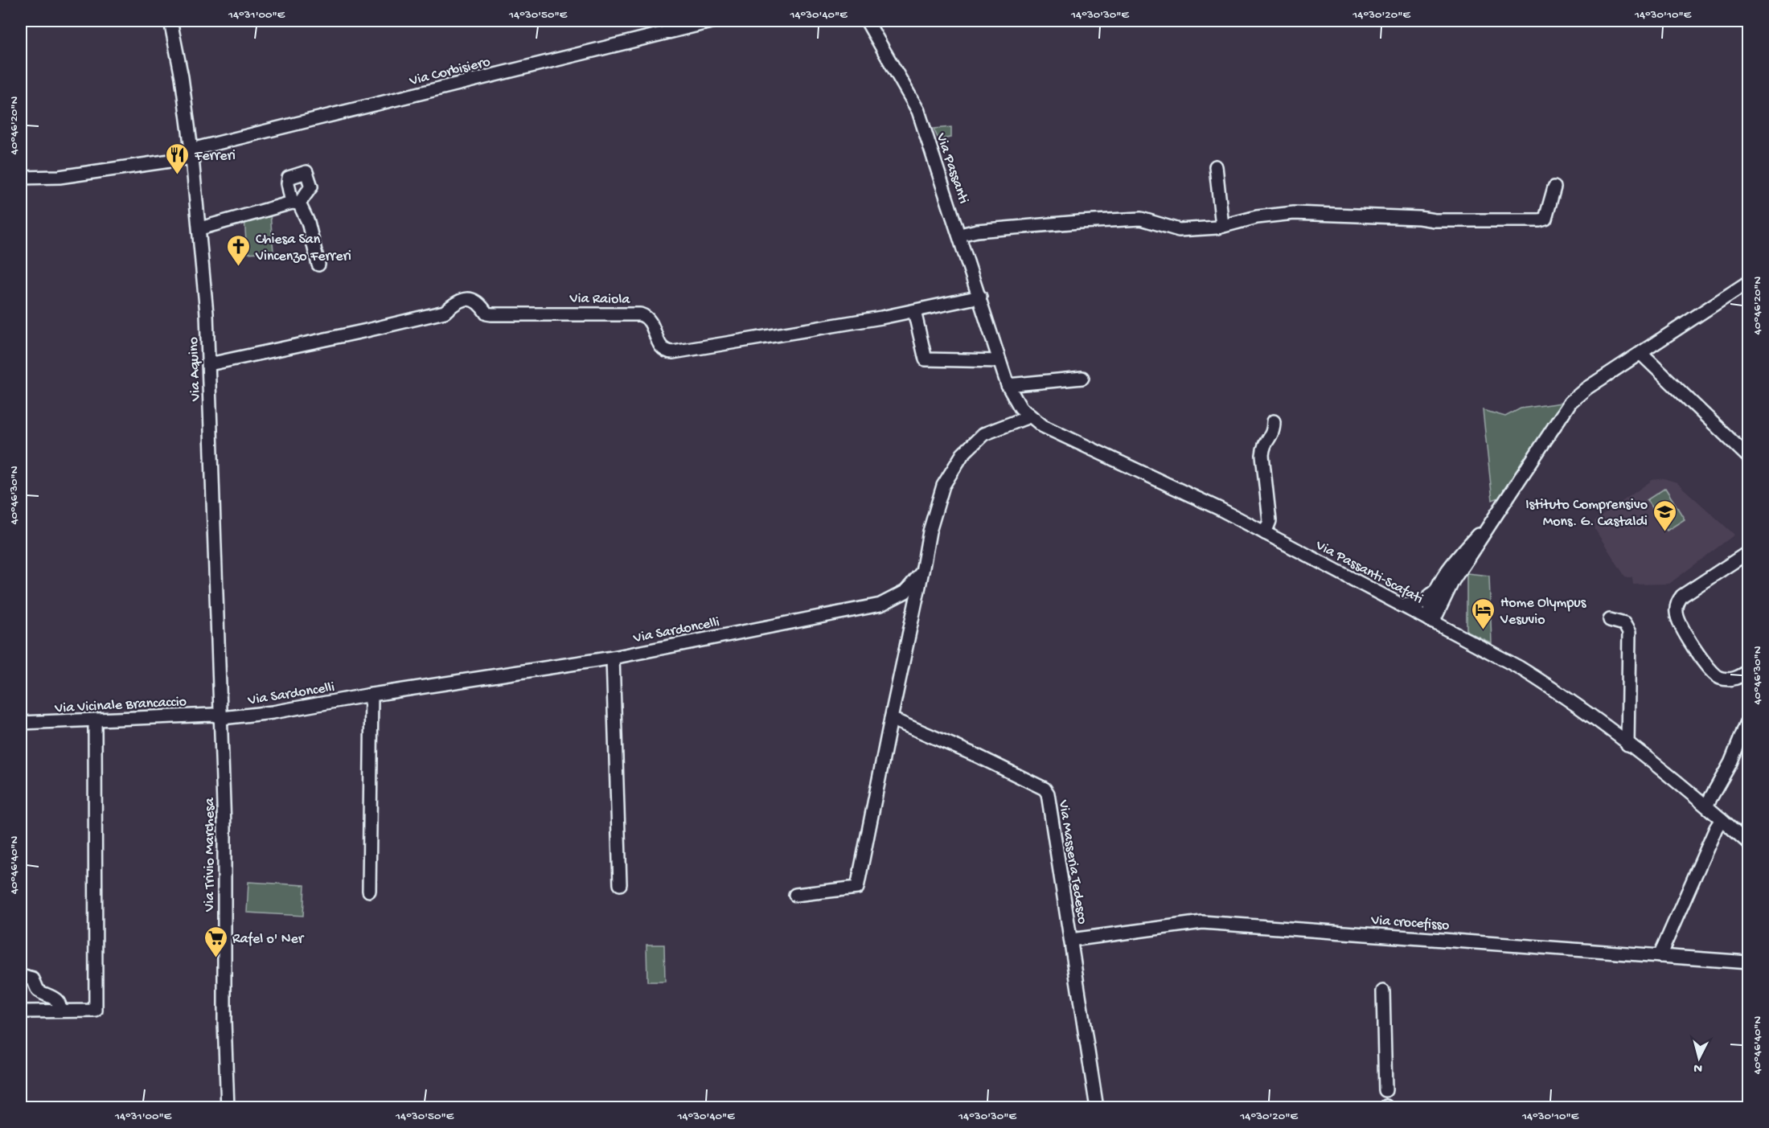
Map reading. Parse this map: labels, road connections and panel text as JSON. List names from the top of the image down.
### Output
{
  "streets": {
    "street": [
      "Via Corbisiero",
      "Via Passanti",
      "Via Raiola",
      "Via Aquino",
      "Via Passanti-Scafati",
      "Via Sardoncelli",
      "Via Vicinale Brancaccio",
      "Via Trivio Marchesa",
      "Via Masseria Tedesco",
      "Via crocefisso"
    ]
  },
  "crossings": [
    ["Via Corbisiero", "Via Aquino"],
    ["Via Passanti", "Via Raiola"],
    ["Via Passanti", "Via Passanti-Scafati"],
    ["Via Raiola", "Via Aquino"],
    ["Via Aquino", "Via Sardoncelli"],
    ["Via Aquino", "Via Vicinale Brancaccio"],
    ["Via Aquino", "Via Trivio Marchesa"],
    ["Via Passanti-Scafati", "Via Sardoncelli"],
    ["Via Sardoncelli", "Via Vicinale Brancaccio"],
    ["Via Sardoncelli", "Via Trivio Marchesa"],
    ["Via Vicinale Brancaccio", "Via Trivio Marchesa"],
    ["Via Masseria Tedesco", "Via crocefisso"]
  ],
  "places": {
    "restaurant": ["Ferreri"],
    "church": ["Chiesa San Vincenzo Ferreri"],
    "school or university": ["Istituto Comprensivo Mons. G. Castaldi"],
    "hotel": ["Home Olympus Vesuvio"],
    "supermarket": ["Rafel o' Ner"]
  },
  "north": "bottom",
  "coordinates": [
    "14°31'00\"E",
    "14°30'50\"E",
    "14°30'40\"E",
    "14°30'30\"E",
    "14°30'20\"E",
    "14°30'10\"E",
    "40°46'20\"N",
    "40°46'30\"N",
    "40°46'40\"N"
  ]
}
